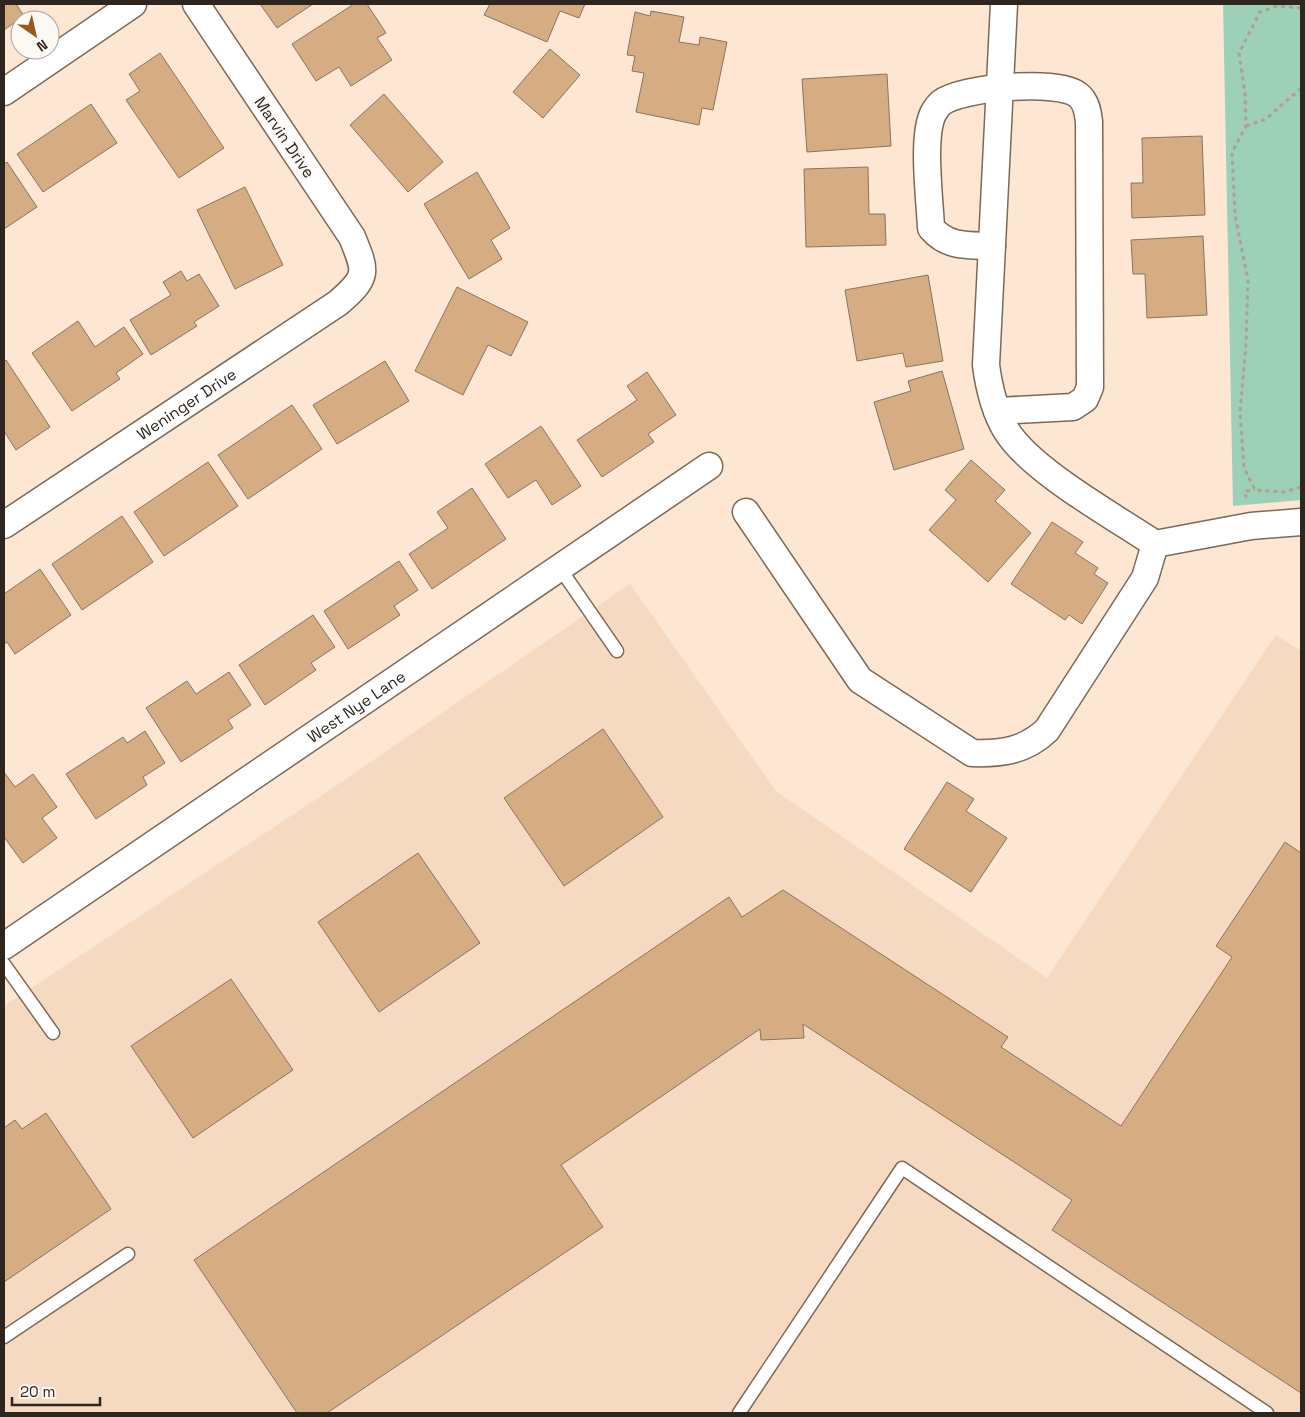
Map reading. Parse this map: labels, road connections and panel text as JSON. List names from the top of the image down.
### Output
{
  "streets": {
    "street": ["Marvin Drive", "Weninger Drive", "West Nye Lane"]
  },
  "crossings": [
    ["Marvin Drive", "Weninger Drive"]
  ],
  "scale_bar": "20 m",
  "north": "bottom right"
}
